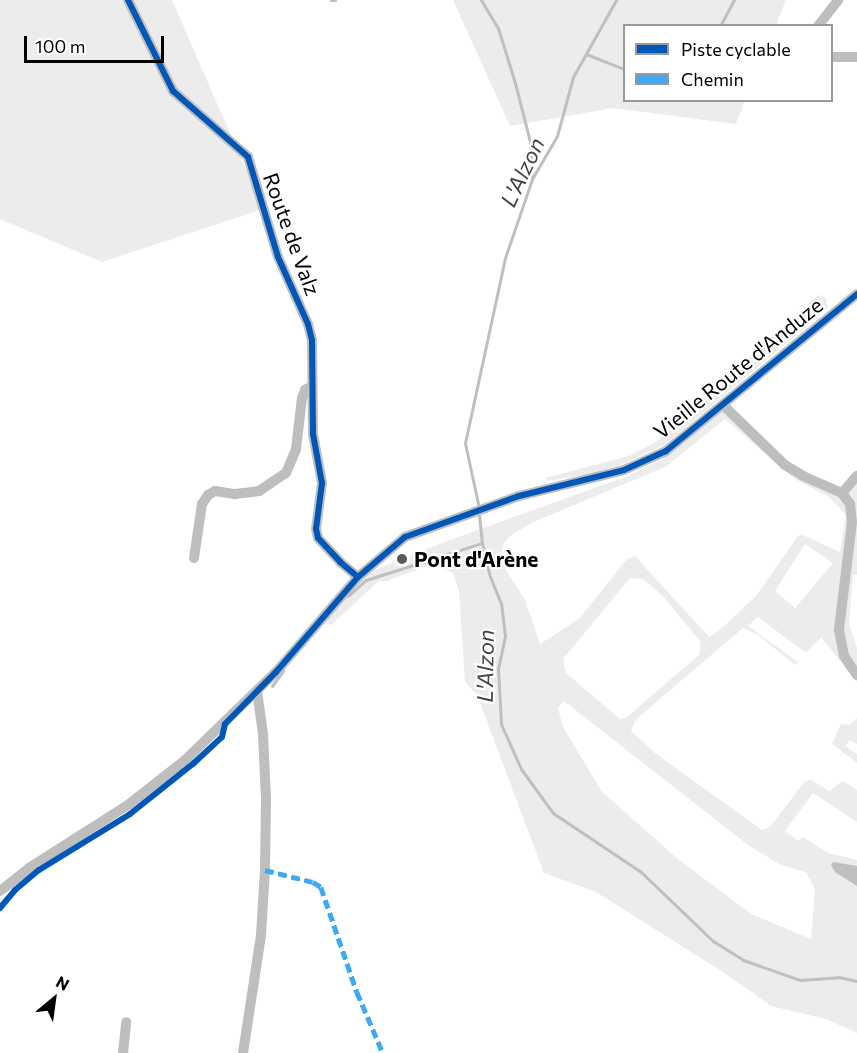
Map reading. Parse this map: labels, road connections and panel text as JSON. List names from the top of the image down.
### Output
{
  "streets": {
    "street": ["Route de Valz", "Vieille Route d'Anduze"]
  },
  "crossings": [
    ["Route de Valz", "Vieille Route d'Anduze"]
  ],
  "water": ["L'Alzon"],
  "places": ["Pont d'Arène"],
  "legend": ["Piste cyclable", "Chemin"],
  "scale_bar": "100 m",
  "north": "top right"
}
